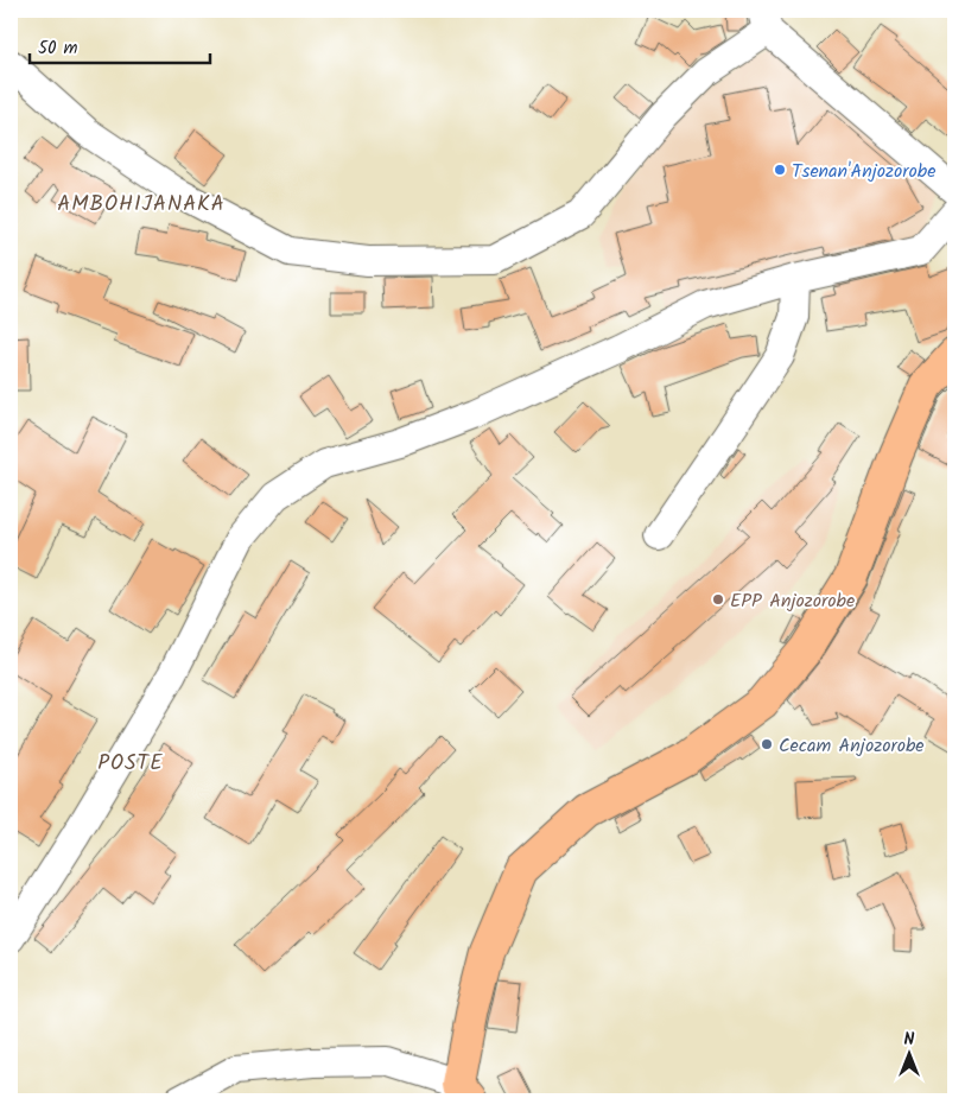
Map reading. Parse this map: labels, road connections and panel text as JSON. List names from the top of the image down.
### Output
{
  "districts": ["AMBOHIJANAKA", "POSTE"],
  "places": ["Tsenan'Anjozorobe", "EPP Anjozorobe", "Cecam Anjozorobe"],
  "scale_bar": "50 m",
  "north": "top"
}
